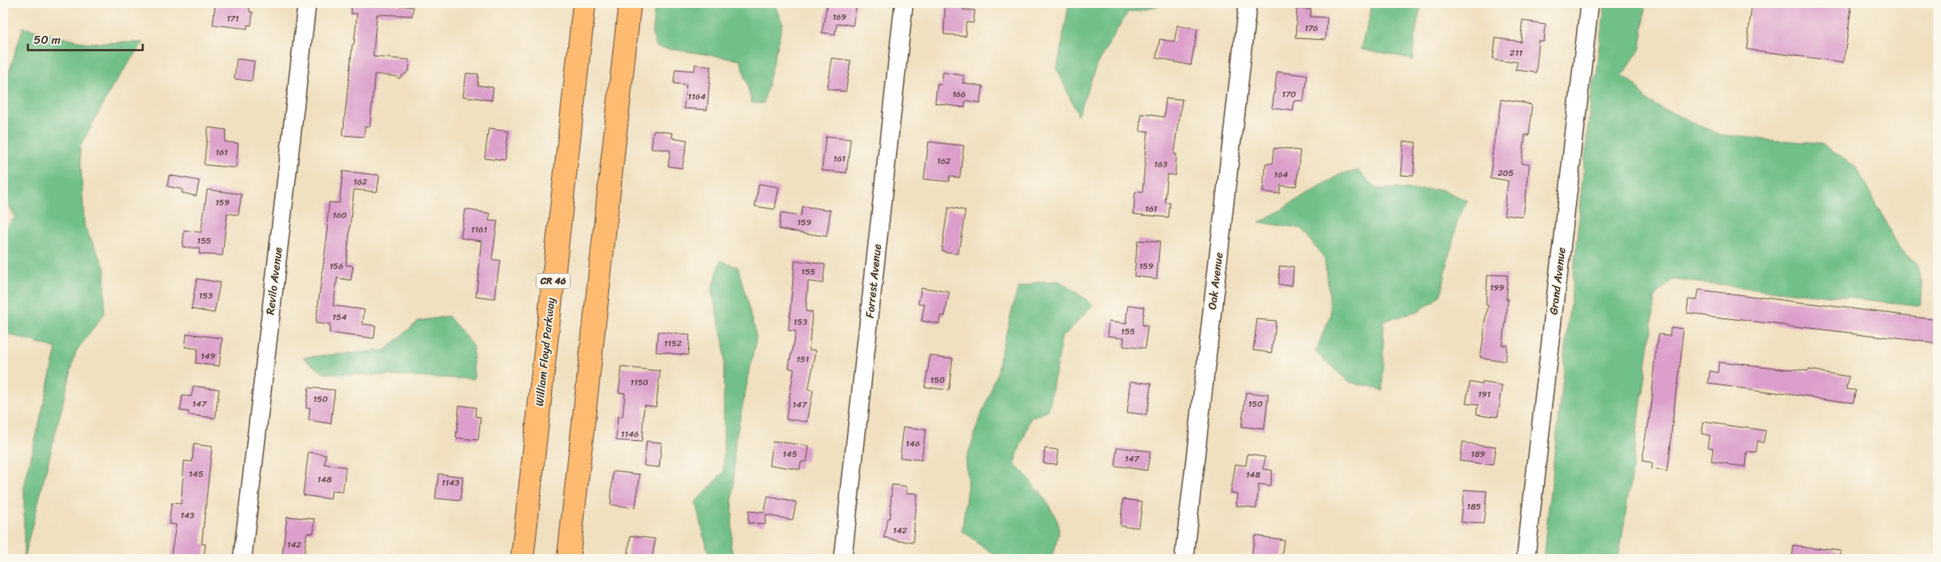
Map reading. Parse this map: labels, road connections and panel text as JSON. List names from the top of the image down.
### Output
{
  "streets": {
    "highway": ["CR 46", "William Floyd Parkway"],
    "street": [
      "Revilo Avenue",
      "Forrest Avenue",
      "Oak Avenue",
      "Grand Avenue"
    ]
  },
  "house_numbers": [
    "169",
    "171",
    "176",
    "211",
    "166",
    "170",
    "1164",
    "161",
    "161",
    "162",
    "163",
    "205",
    "164",
    "162",
    "159",
    "161",
    "160",
    "159",
    "1161",
    "155",
    "156",
    "159",
    "155",
    "199",
    "153",
    "154",
    "153",
    "155",
    "1152",
    "149",
    "151",
    "150",
    "1150",
    "191",
    "150",
    "147",
    "150",
    "147",
    "1146",
    "146",
    "145",
    "189",
    "147",
    "145",
    "148",
    "148",
    "1143",
    "185",
    "143",
    "142",
    "142"
  ],
  "scale_bar": "50 m"
}
